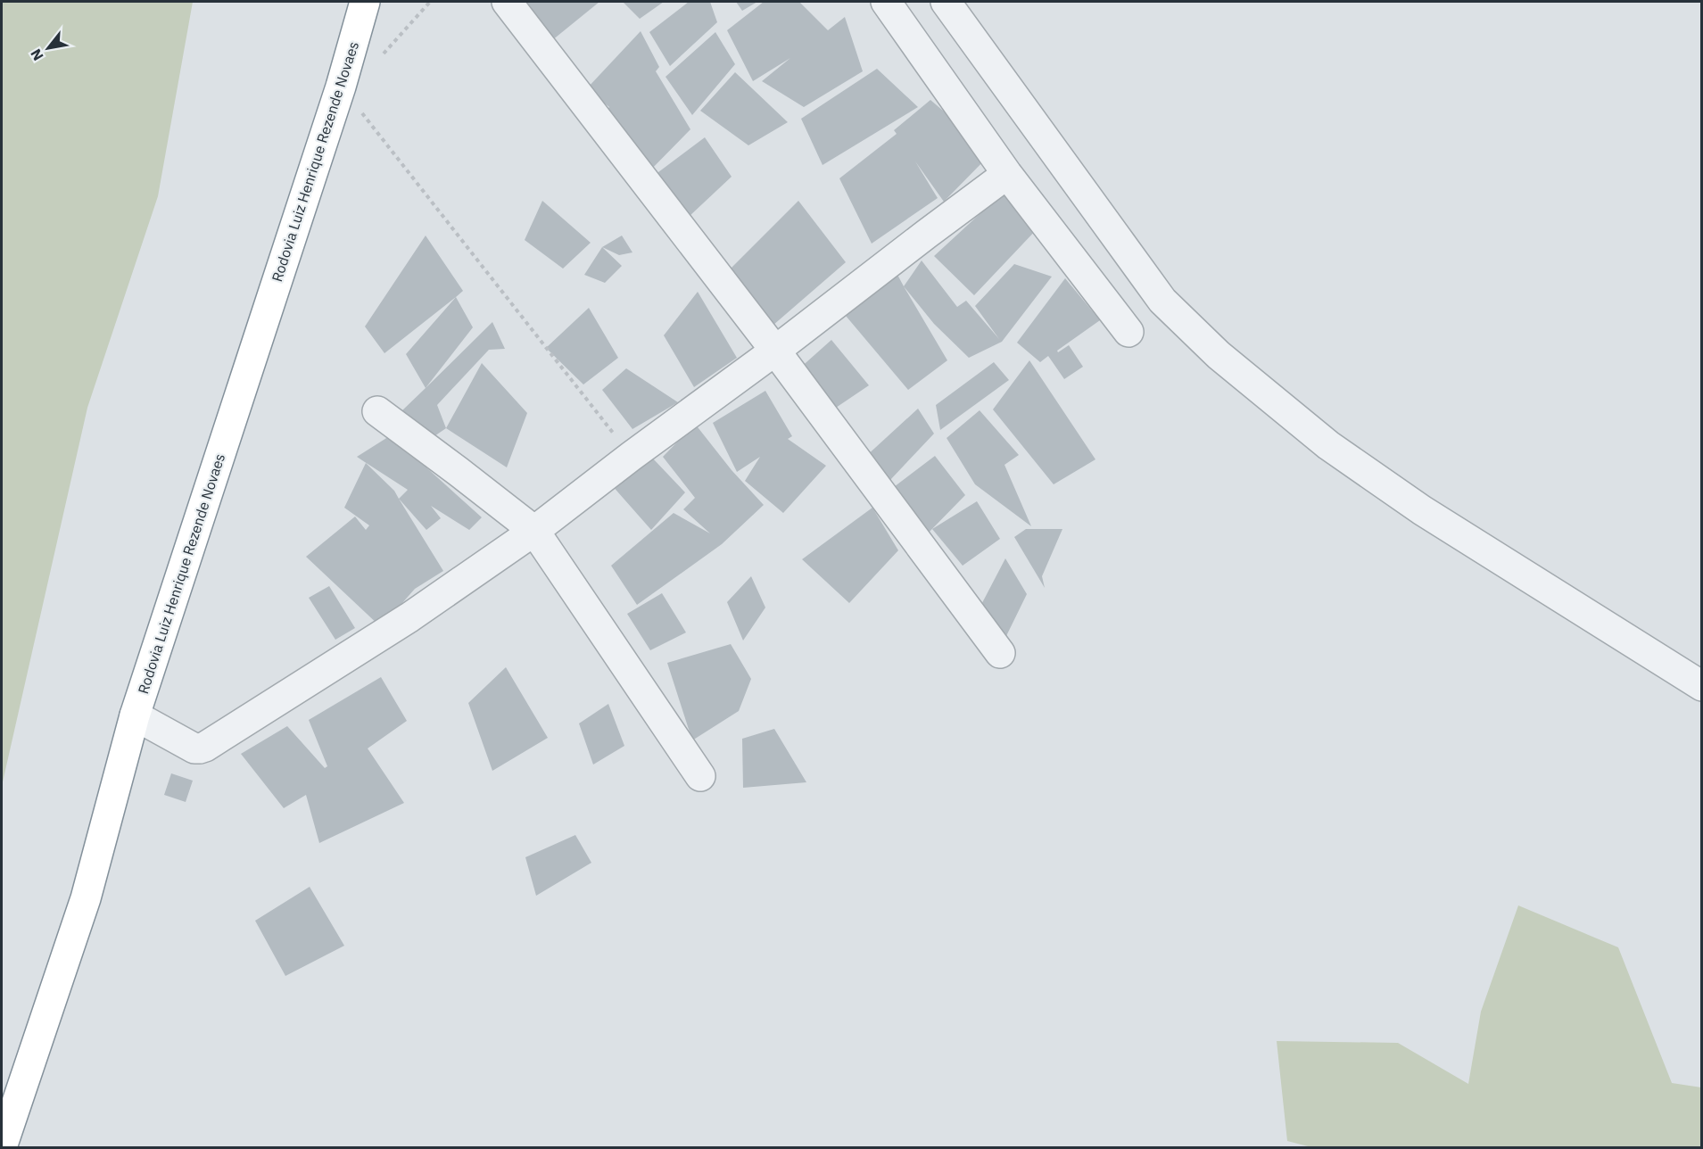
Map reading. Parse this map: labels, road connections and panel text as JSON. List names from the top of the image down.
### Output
{
  "streets": {
    "highway": ["Rodovia Luiz Henrique Rezende Novaes"]
  },
  "north": "bottom left"
}
